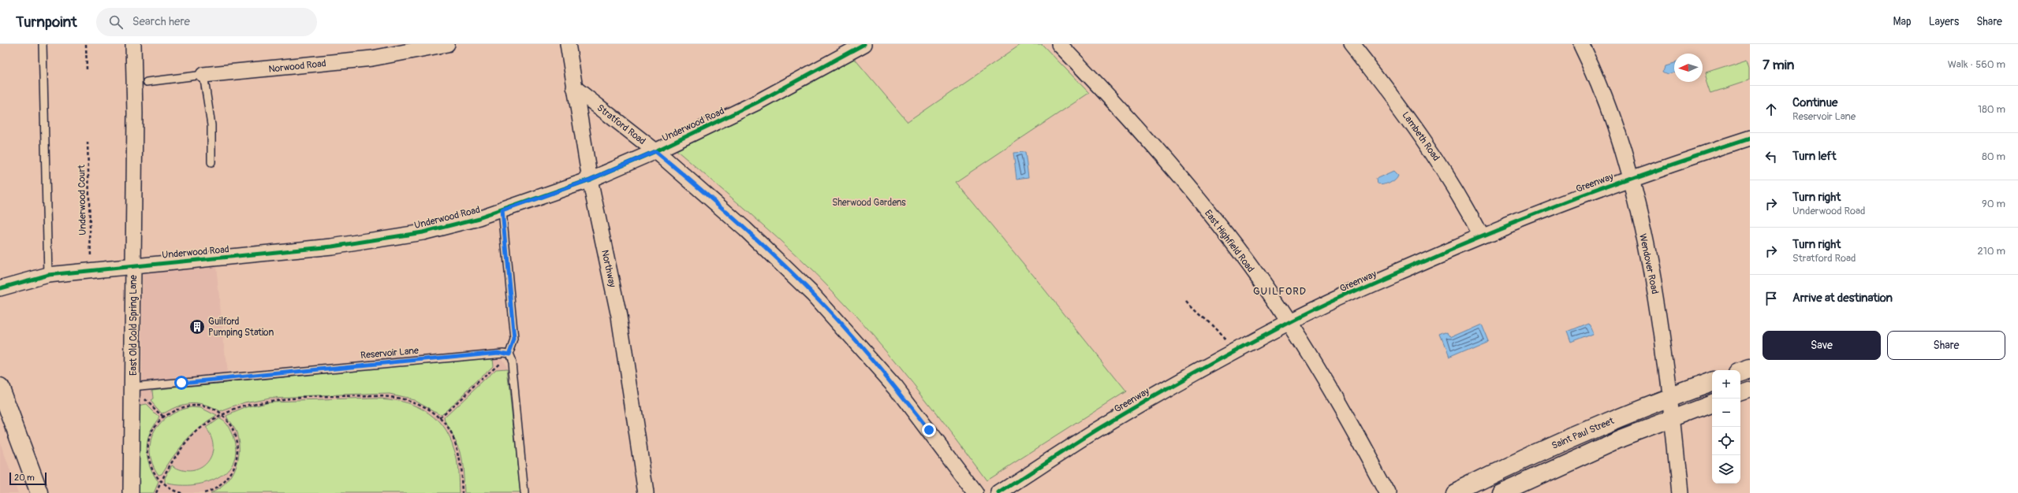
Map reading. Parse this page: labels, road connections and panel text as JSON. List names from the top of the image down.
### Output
{
  "streets": {
    "main road": ["Saint Paul Street"],
    "street": [
      "Norwood Road",
      "Stratford Road",
      "Underwood Road",
      "Lambeth Road",
      "Greenway",
      "East Highfield Road",
      "Wendover Road",
      "Northway",
      "East Old Cold Spring Lane"
    ],
    "lane": ["Reservoir Lane"],
    "path": ["Underwood Court"]
  },
  "crossings": [
    ["Stratford Road", "Underwood Road"],
    ["Stratford Road", "Northway"],
    ["Underwood Road", "Northway"],
    ["Underwood Road", "East Old Cold Spring Lane"],
    ["Lambeth Road", "Greenway"],
    ["Greenway", "East Highfield Road"],
    ["Greenway", "Wendover Road"],
    ["Wendover Road", "Saint Paul Street"],
    ["East Old Cold Spring Lane", "Reservoir Lane"]
  ],
  "districts": ["GUILFORD"],
  "parks": ["Sherwood Gardens"],
  "places": {
    "building": ["Guilford Pumping Station"]
  },
  "scale_bar": "20 m",
  "north": "left",
  "page": {
    "header": "Turnpoint",
    "search": "Search here",
    "nav": ["Map", "Layers", "Share"],
    "heading": ["7 min", "Walk · 560 m"],
    "list": [
      ["Continue", "Reservoir Lane", "180 m"],
      ["Turn left", "80 m"],
      ["Turn right", "Underwood Road", "90 m"],
      ["Turn right", "Stratford Road", "210 m"],
      "Arrive at destination"
    ],
    "buttons": ["Save", "Share"],
    "map_buttons": ["+", "−"],
    "scale": "20 m"
  }
}
